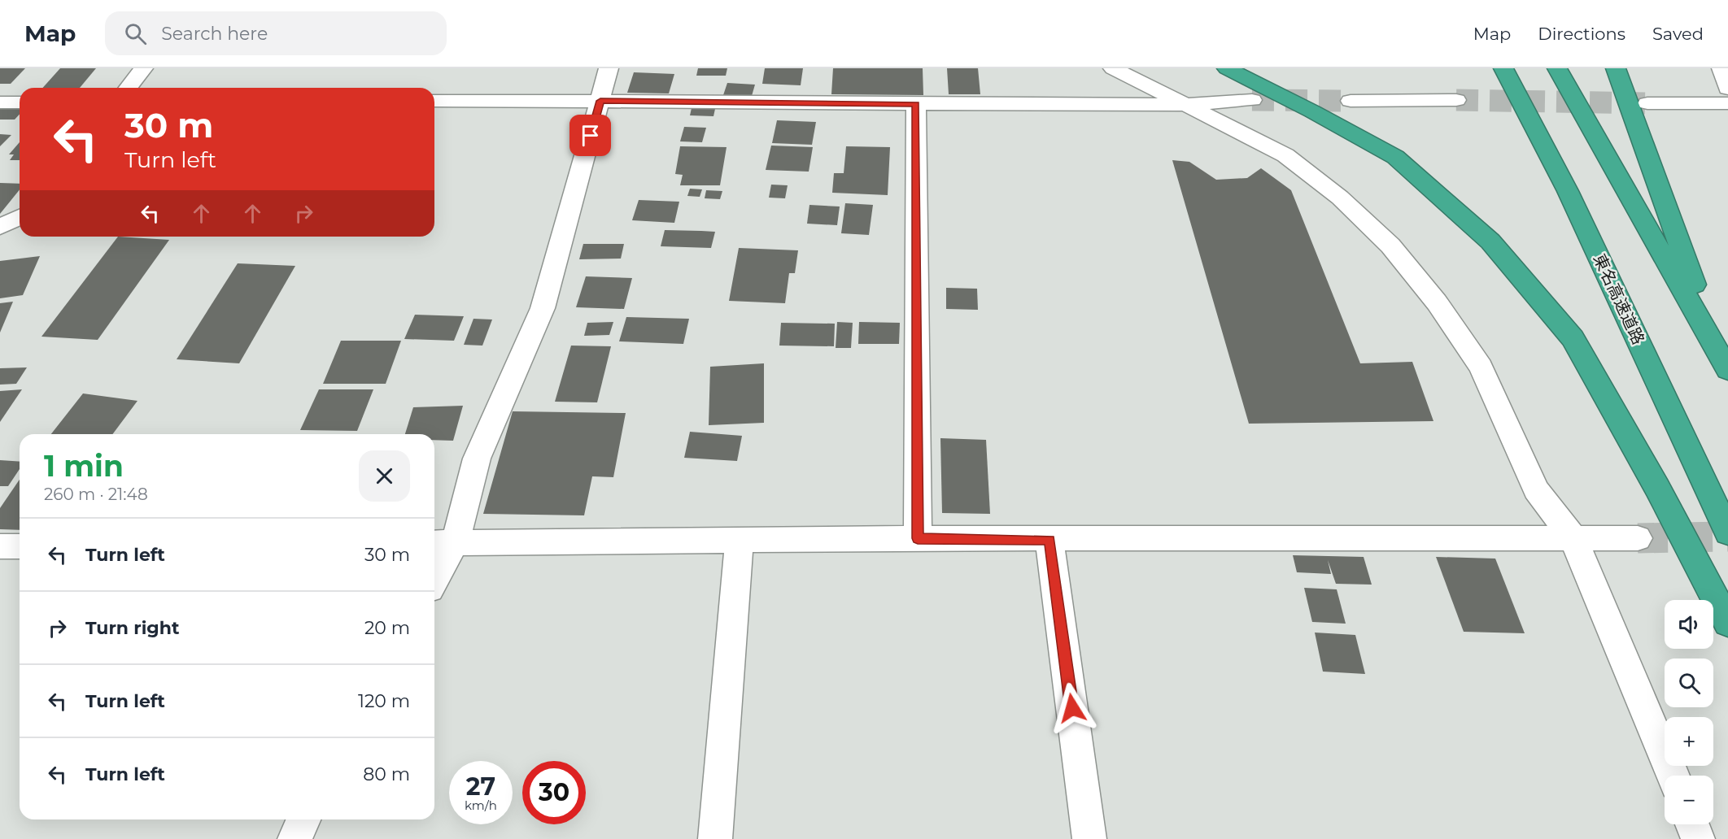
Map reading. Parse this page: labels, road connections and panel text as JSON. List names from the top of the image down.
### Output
{
  "streets": {
    "highway": ["東名高速道路"]
  },
  "page": {
    "header": "Map",
    "search": "Search here",
    "nav": ["Map", "Directions", "Saved"],
    "turn": ["30 m", "Turn left"],
    "heading": ["1 min", "260 m · 21:48"],
    "list": [
      {
        "name": "Turn left",
        "value": "30 m"
      },
      {
        "name": "Turn right",
        "value": "20 m"
      },
      {
        "name": "Turn left",
        "value": "120 m"
      },
      {
        "name": "Turn left",
        "value": "80 m"
      }
    ],
    "map_buttons": ["+", "−"],
    "speed": "27 km/h",
    "limit": "30"
  }
}
